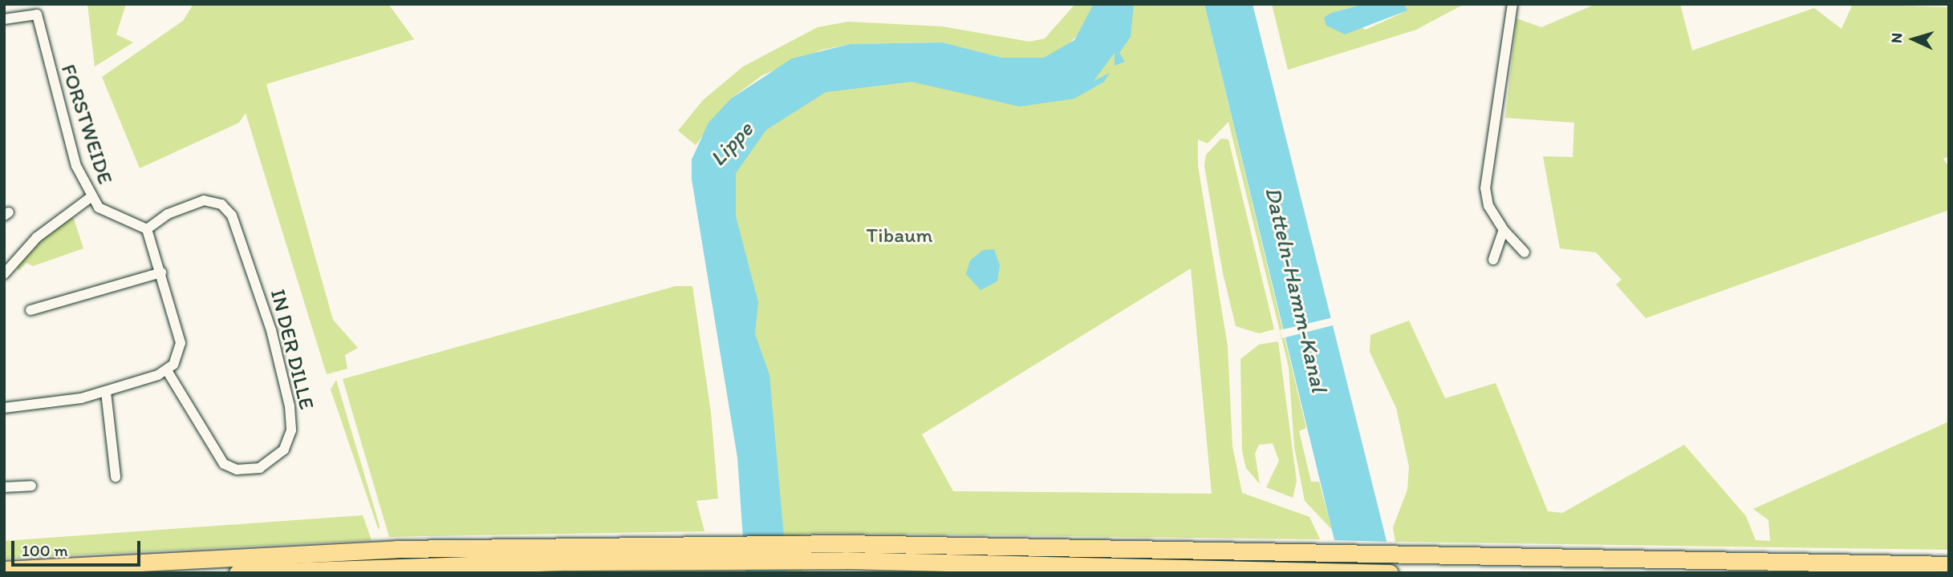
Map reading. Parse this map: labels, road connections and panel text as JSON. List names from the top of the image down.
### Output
{
  "streets": {
    "street": ["FORSTWEIDE", "IN DER DILLE"]
  },
  "crossings": [
    ["FORSTWEIDE", "IN DER DILLE"]
  ],
  "water": ["Lippe", "Datteln-Hamm-Kanal"],
  "parks": ["Tibaum"],
  "scale_bar": "100 m",
  "north": "left"
}
